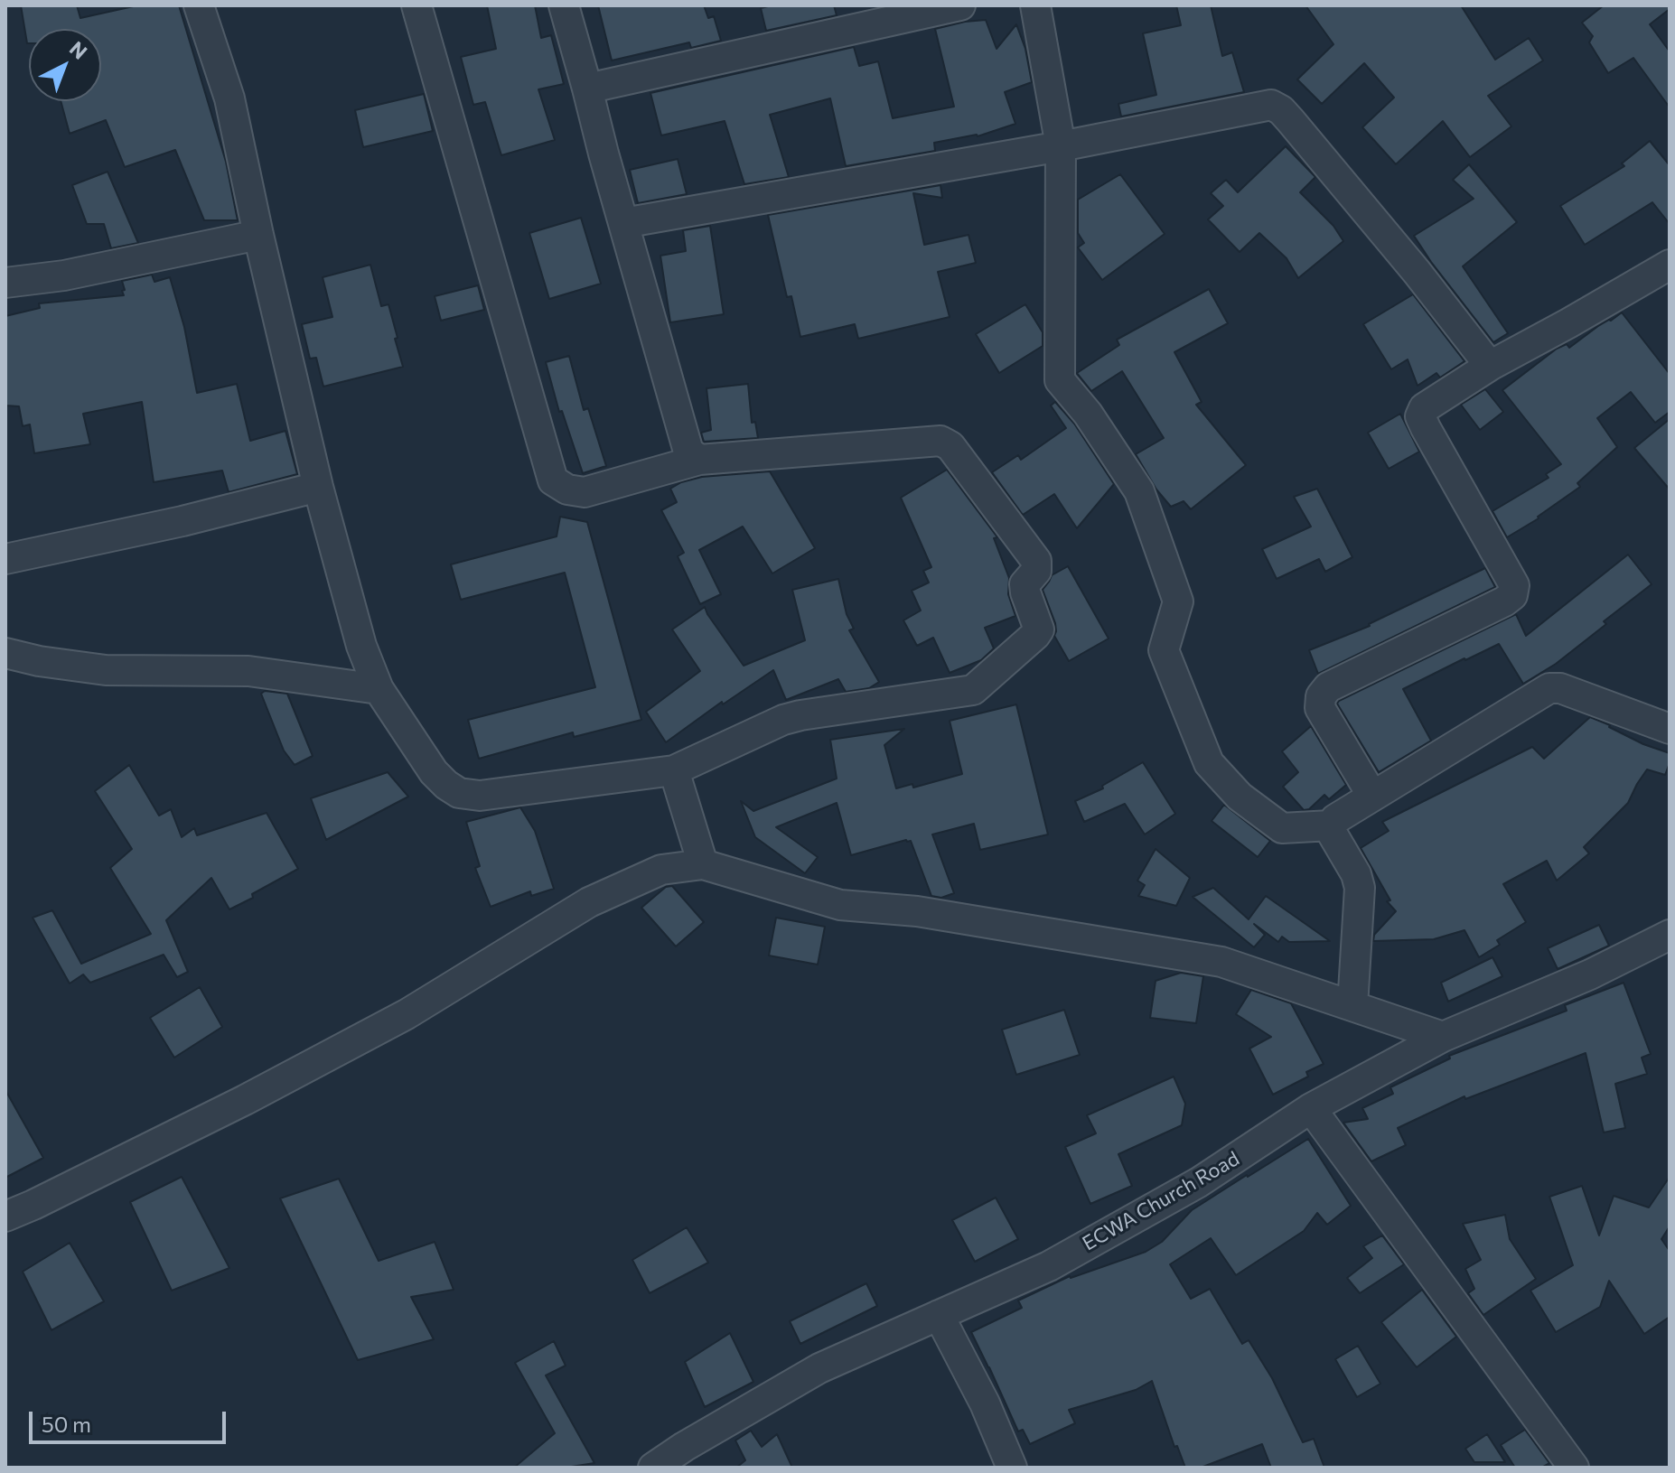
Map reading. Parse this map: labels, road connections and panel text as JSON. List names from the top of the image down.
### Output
{
  "streets": {
    "street": ["ECWA Church Road"]
  },
  "scale_bar": "50 m",
  "north": "top right"
}
